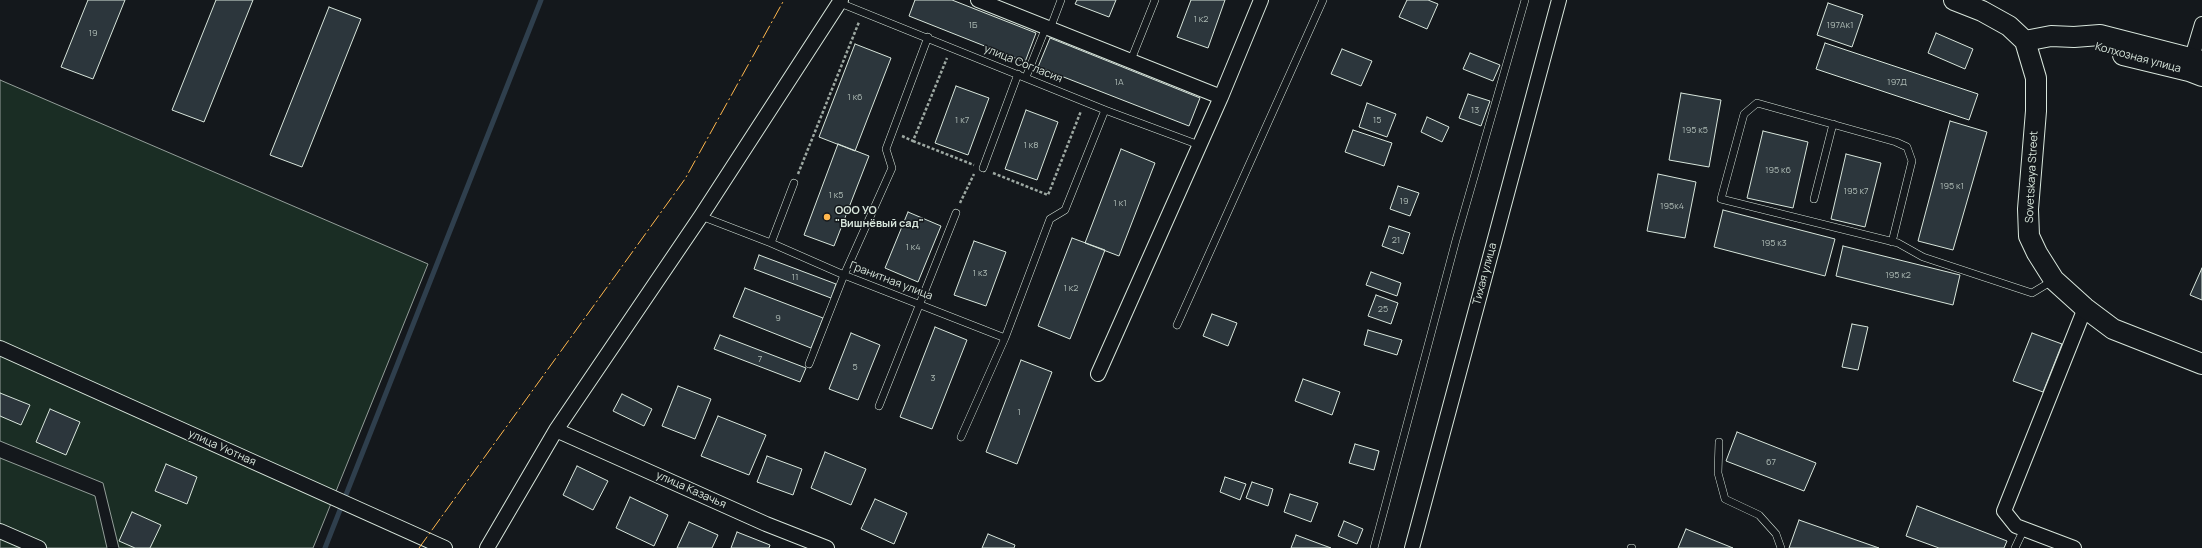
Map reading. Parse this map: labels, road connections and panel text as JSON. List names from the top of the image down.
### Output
{
  "streets": {
    "street": [
      "Колхозная улица",
      "Sovetskaya Street",
      "Тихая улица",
      "улица Уютная",
      "улица Казачья"
    ],
    "lane": ["улица Согласия", "Гранитная улица"]
  },
  "crossings": [
    ["Колхозная улица", "Sovetskaya Street"]
  ],
  "places": ["ООО УО \"Вишнёвый сад\""],
  "house_numbers": [
    "1 к2",
    "1Б",
    "197Ак1",
    "19",
    "1А",
    "197Д",
    "1 к6",
    "13",
    "1 к7",
    "15",
    "195 к5",
    "1 к8",
    "195 к6",
    "195 к1",
    "195 к7",
    "1 к5",
    "19",
    "1 к1",
    "195к4",
    "21",
    "195 к3",
    "1 к4",
    "1 к3",
    "195 к2",
    "11",
    "1 к2",
    "25",
    "9",
    "7",
    "5",
    "3",
    "1",
    "67"
  ]
}
